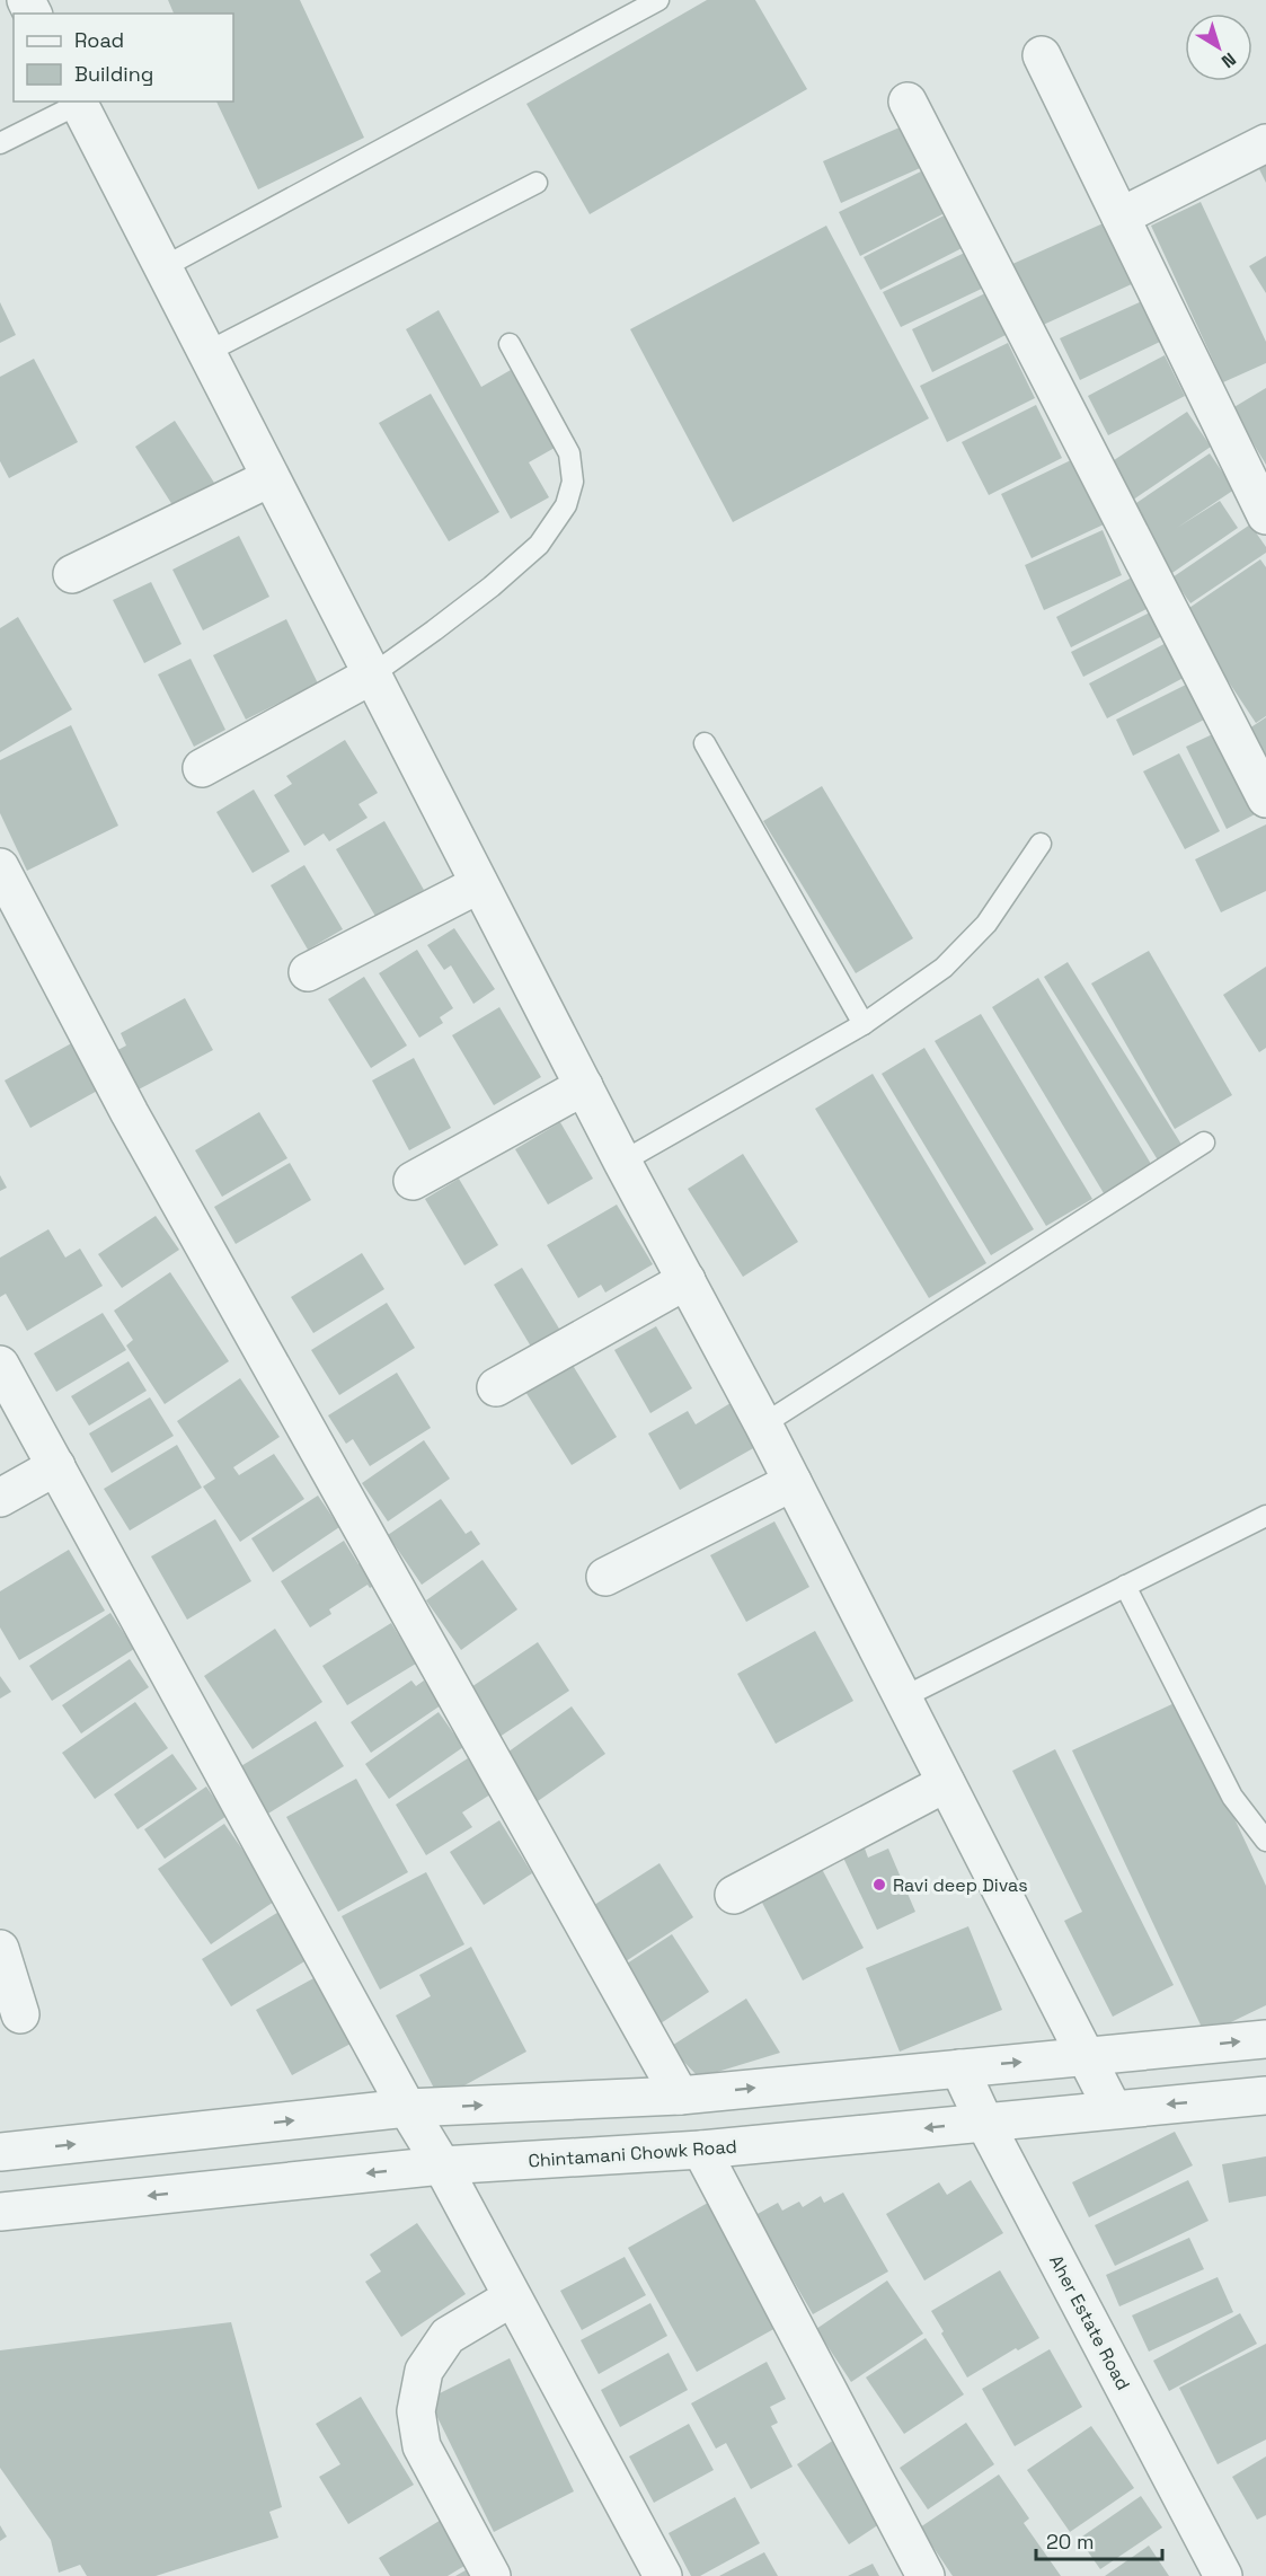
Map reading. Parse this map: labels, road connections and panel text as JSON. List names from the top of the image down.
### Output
{
  "streets": {
    "street": ["Chintamani Chowk Road", "Aher Estate Road"]
  },
  "crossings": [
    ["Chintamani Chowk Road", "Aher Estate Road"]
  ],
  "places": ["Ravi deep Divas"],
  "legend": ["Road", "Building"],
  "scale_bar": "20 m",
  "north": "bottom right"
}
